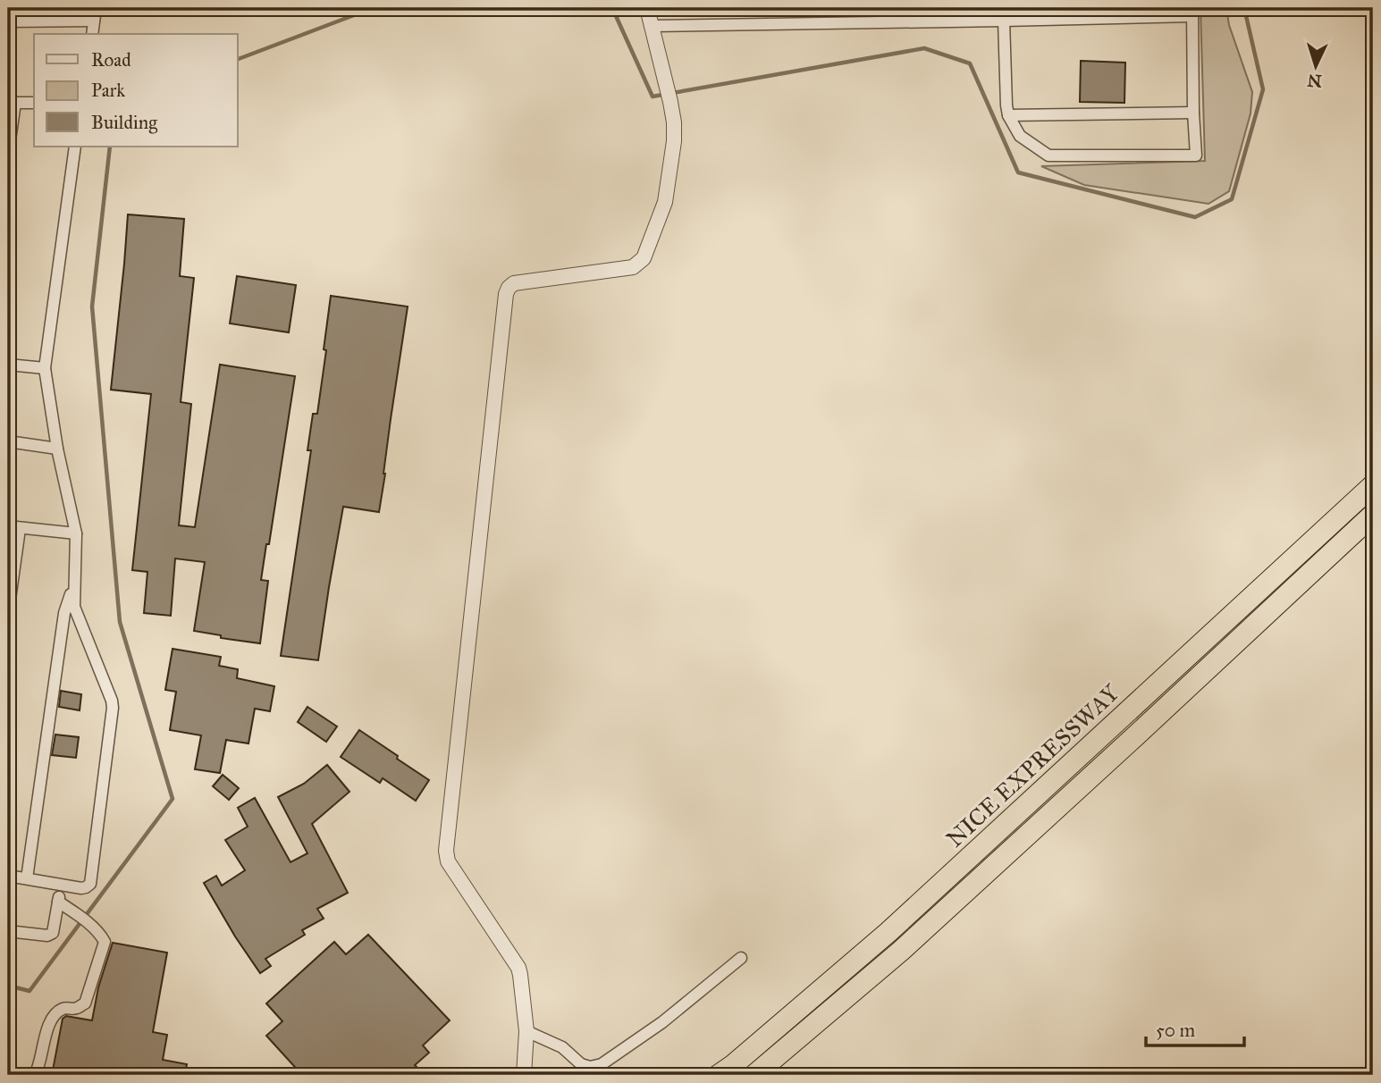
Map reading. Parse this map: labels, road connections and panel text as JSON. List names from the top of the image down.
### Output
{
  "streets": {
    "highway": ["NICE EXPRESSWAY"]
  },
  "legend": ["Road", "Park", "Building"],
  "scale_bar": "50 m",
  "north": "bottom"
}
